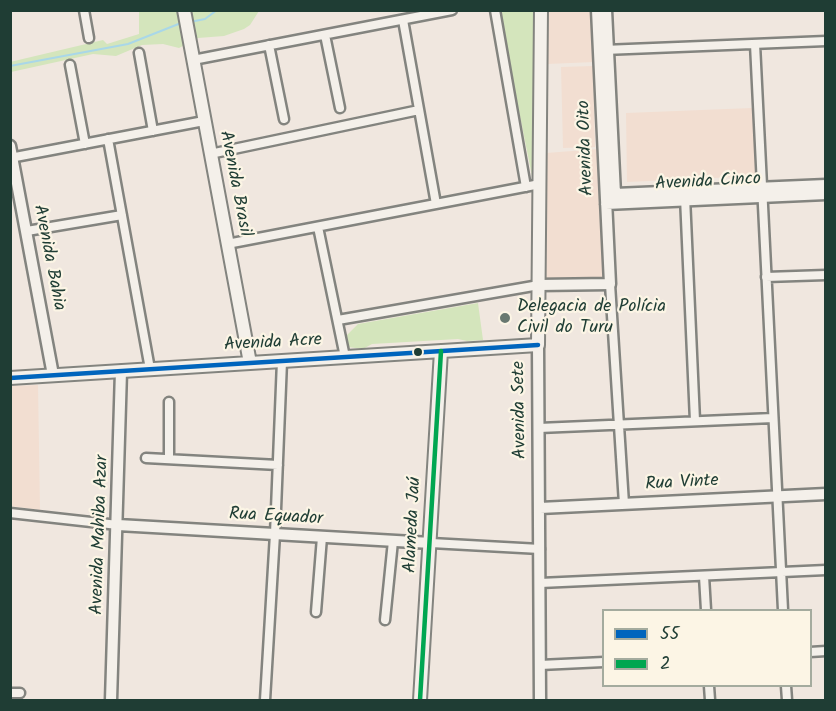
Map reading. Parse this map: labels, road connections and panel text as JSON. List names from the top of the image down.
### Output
{
  "streets": {
    "main road": [
      "Avenida Brasil",
      "Avenida Acre",
      "Avenida Sete",
      "Alameda Jaú"
    ],
    "street": [
      "Avenida Oito",
      "Avenida Cinco",
      "Avenida Bahia",
      "Rua Vinte",
      "Rua Equador",
      "Avenida Mahiba Azar"
    ]
  },
  "crossings": [
    ["Avenida Oito", "Avenida Cinco"],
    ["Avenida Brasil", "Avenida Acre"],
    ["Avenida Bahia", "Avenida Acre"],
    ["Avenida Acre", "Avenida Sete"],
    ["Avenida Acre", "Alameda Jaú"],
    ["Avenida Acre", "Avenida Mahiba Azar"],
    ["Avenida Sete", "Rua Vinte"],
    ["Avenida Sete", "Rua Equador"],
    ["Rua Equador", "Alameda Jaú"],
    ["Rua Equador", "Avenida Mahiba Azar"]
  ],
  "places": ["Delegacia de Polícia Civil do Turu"],
  "lines": ["transit line 55", "transit line 2"],
  "legend": ["55", "2"]
}
